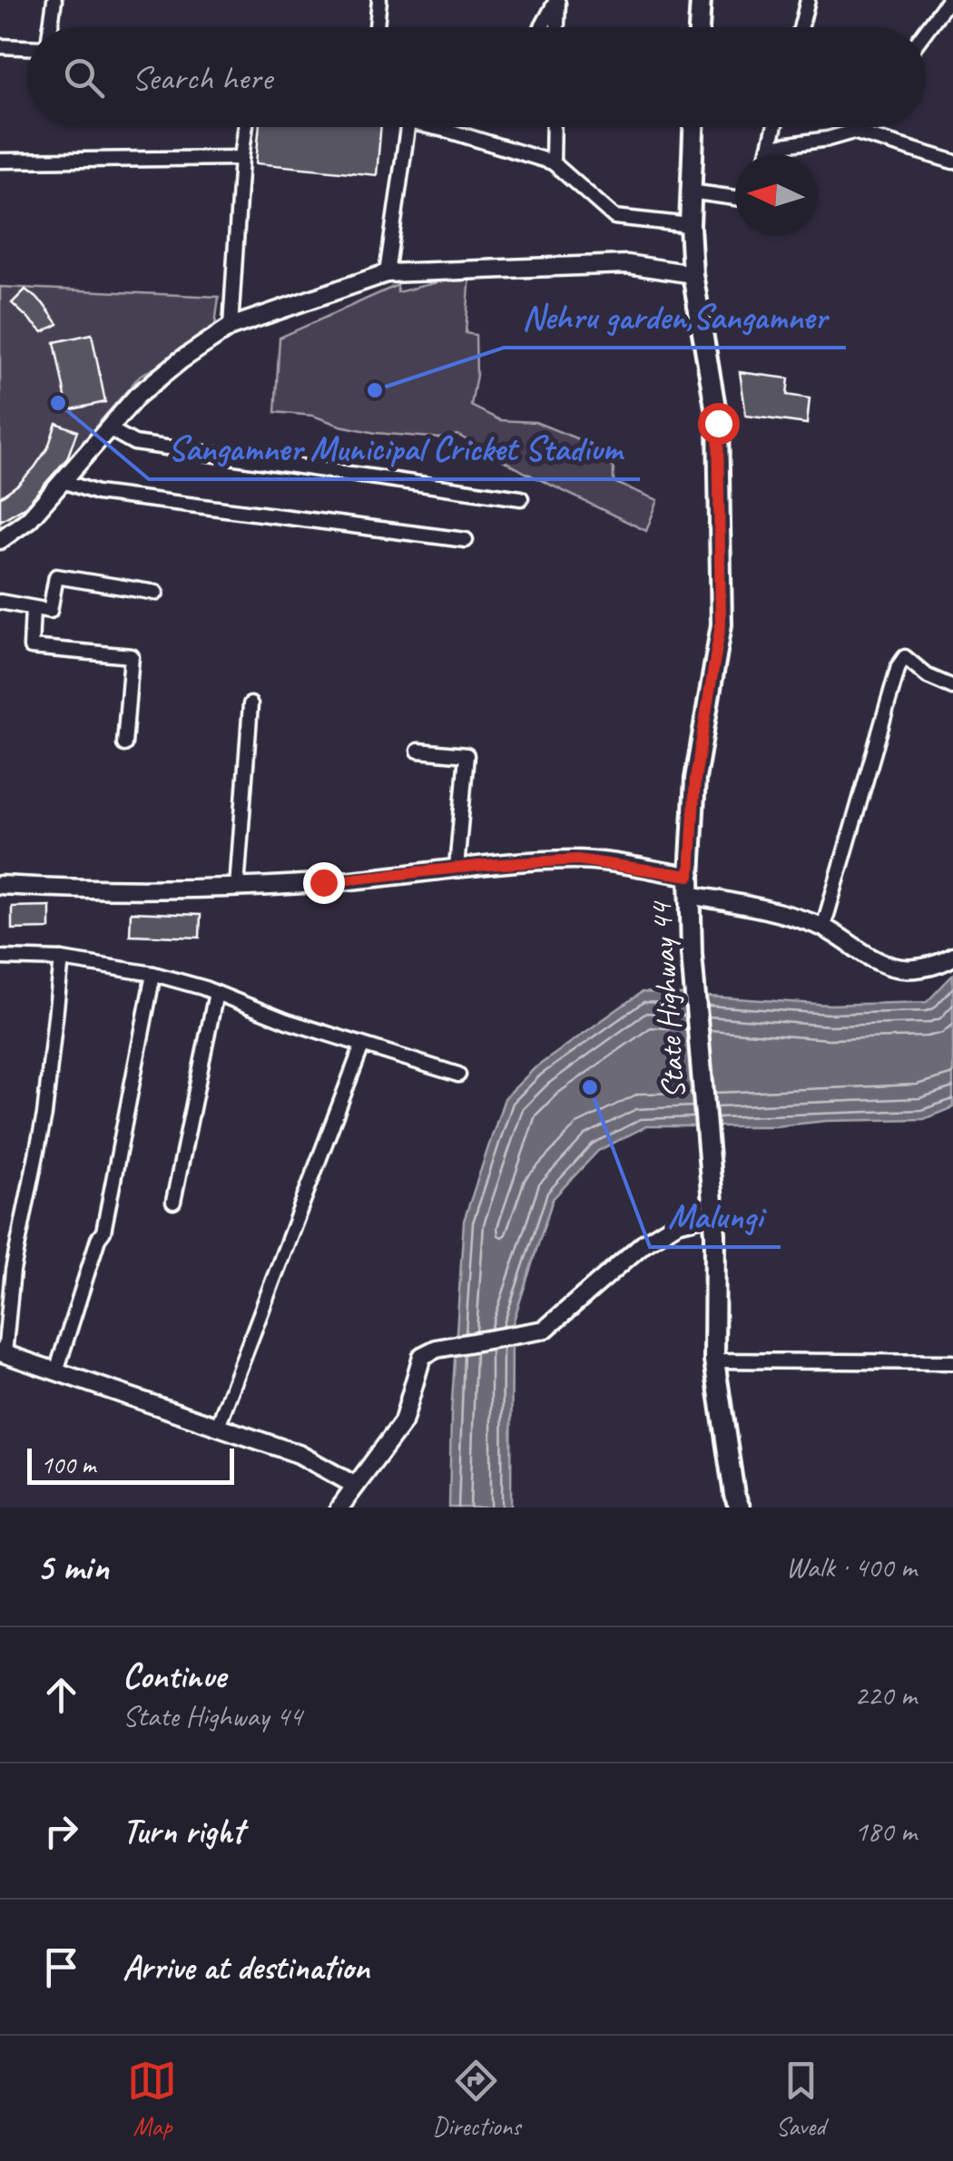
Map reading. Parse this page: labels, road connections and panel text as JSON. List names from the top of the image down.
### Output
{
  "streets": {
    "main road": ["State Highway 44"]
  },
  "places": ["Nehru garden,Sangamner", "Sangamner Municipal Cricket Stadium", "Malungi"],
  "scale_bar": "100 m",
  "north": "left",
  "page": {
    "search": "Search here",
    "scale": "100 m",
    "heading": ["5 min", "Walk · 400 m"],
    "list": [
      ["Continue", "State Highway 44", "220 m"],
      ["Turn right", "180 m"],
      "Arrive at destination"
    ],
    "nav": ["Map", "Directions", "Saved"]
  }
}
